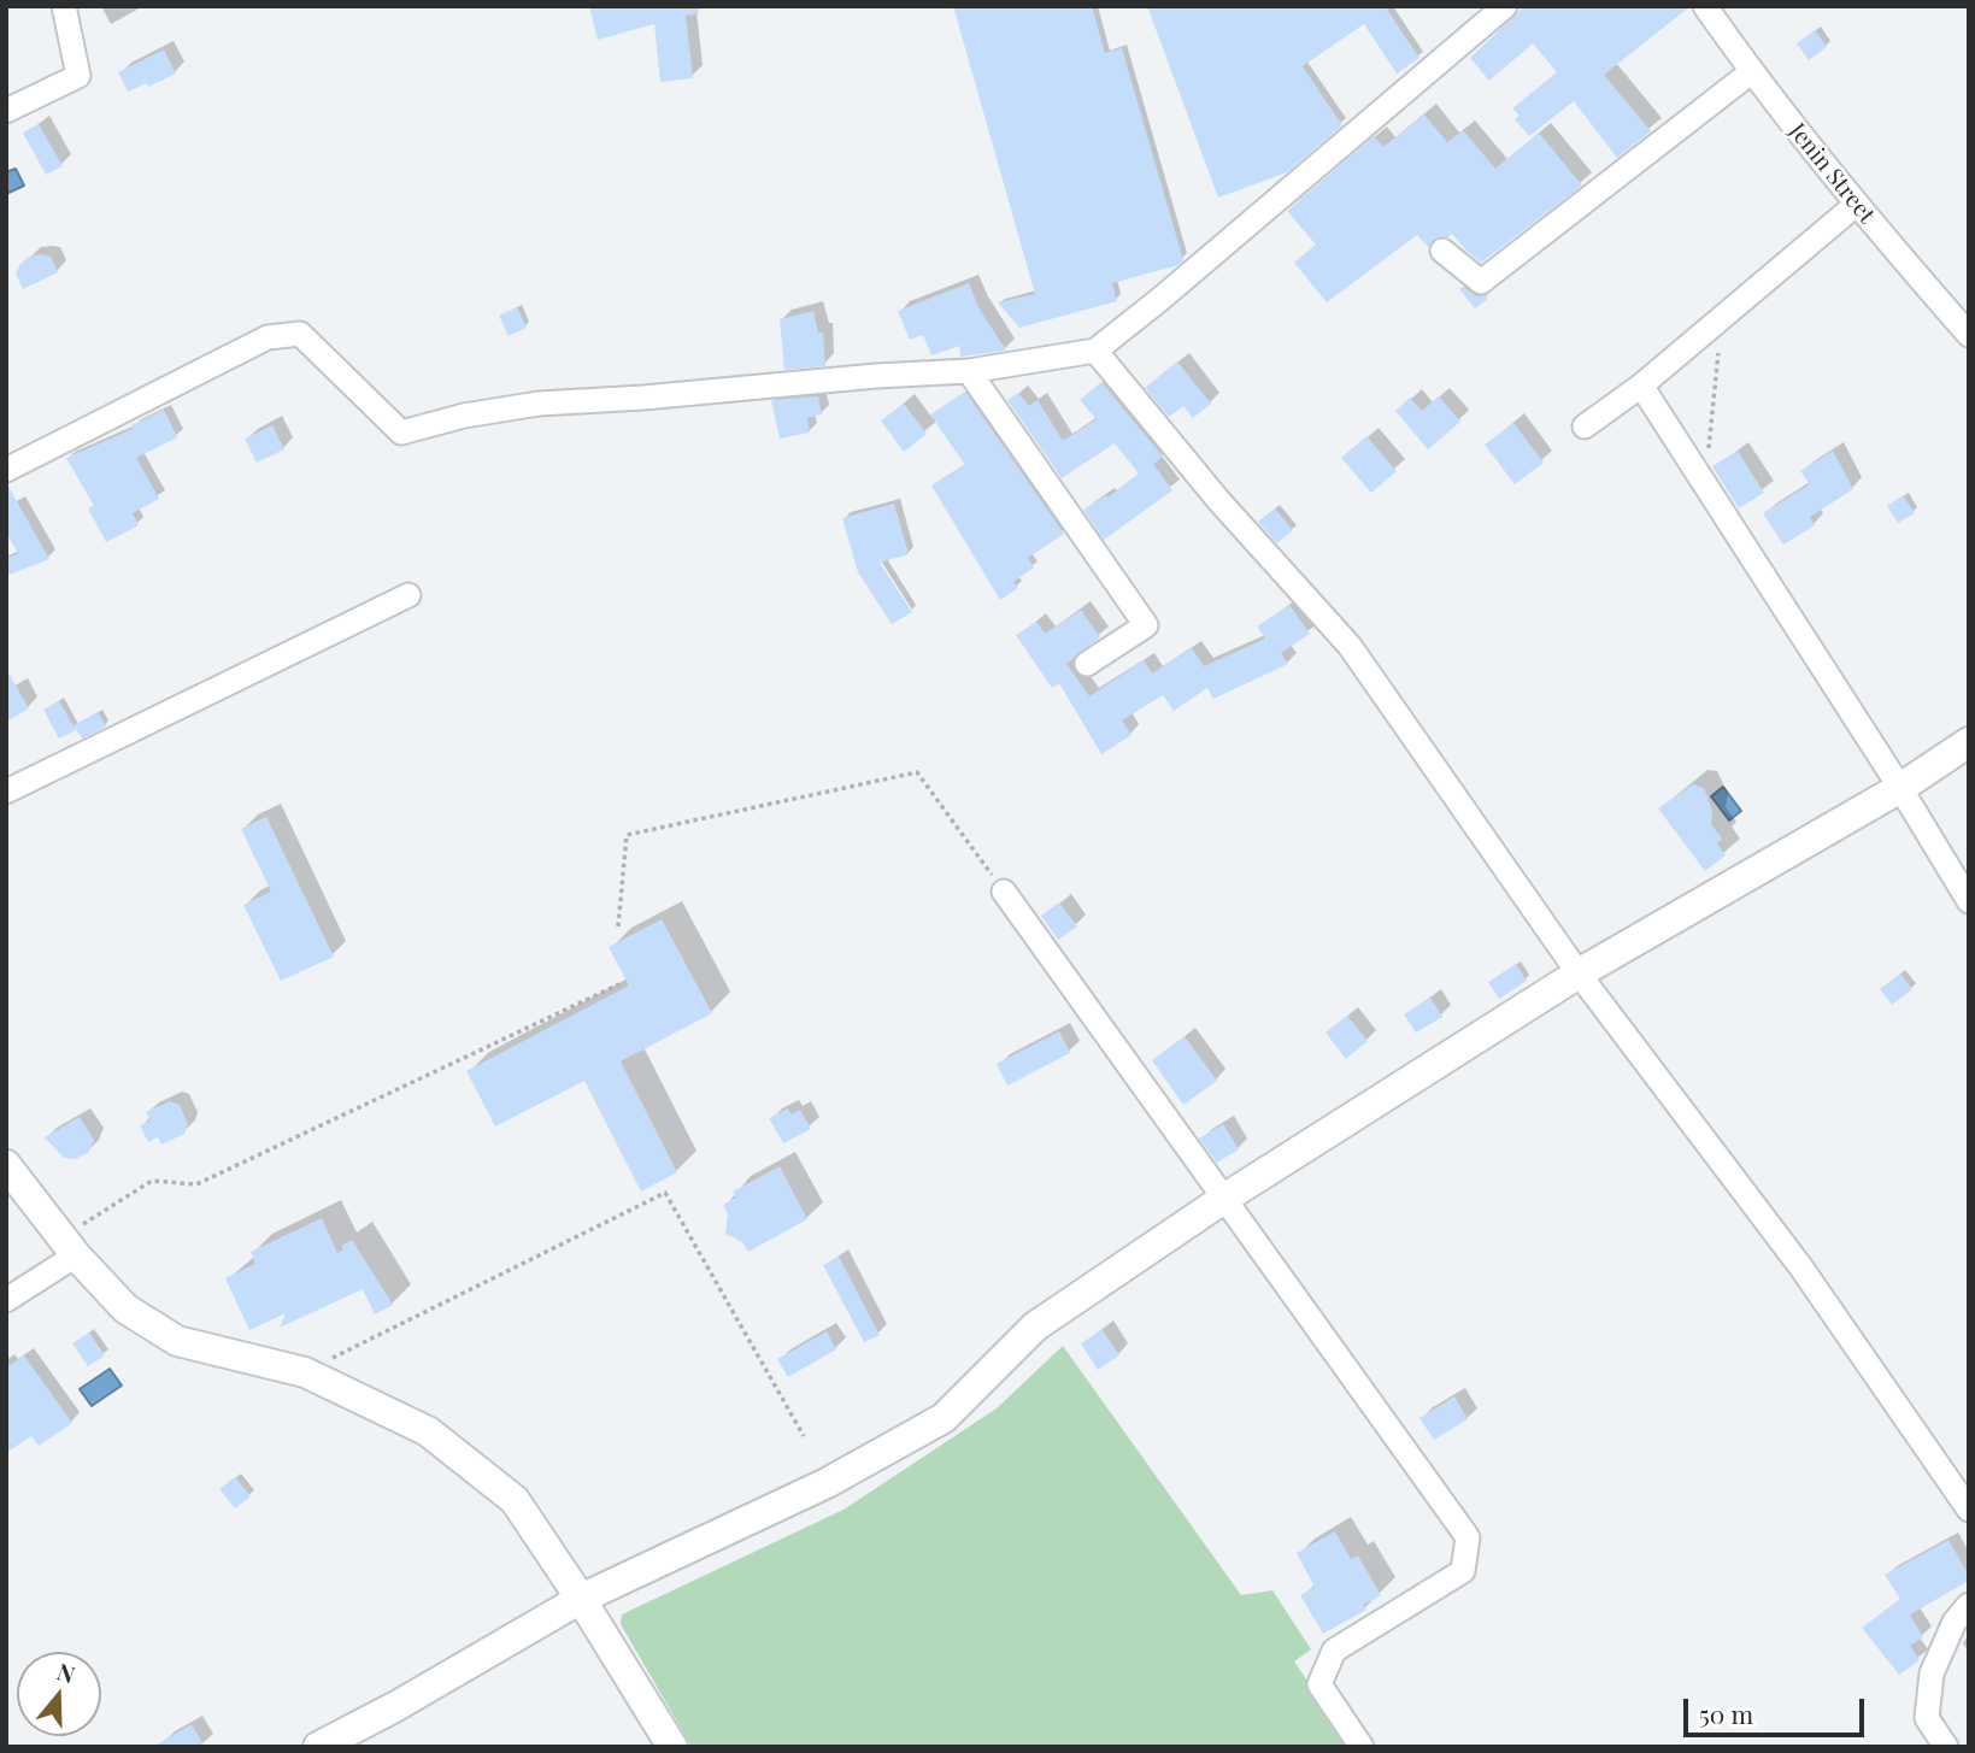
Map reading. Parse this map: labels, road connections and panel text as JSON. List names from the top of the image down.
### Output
{
  "streets": {
    "street": ["Jenin Street"]
  },
  "scale_bar": "50 m",
  "north": "top"
}
